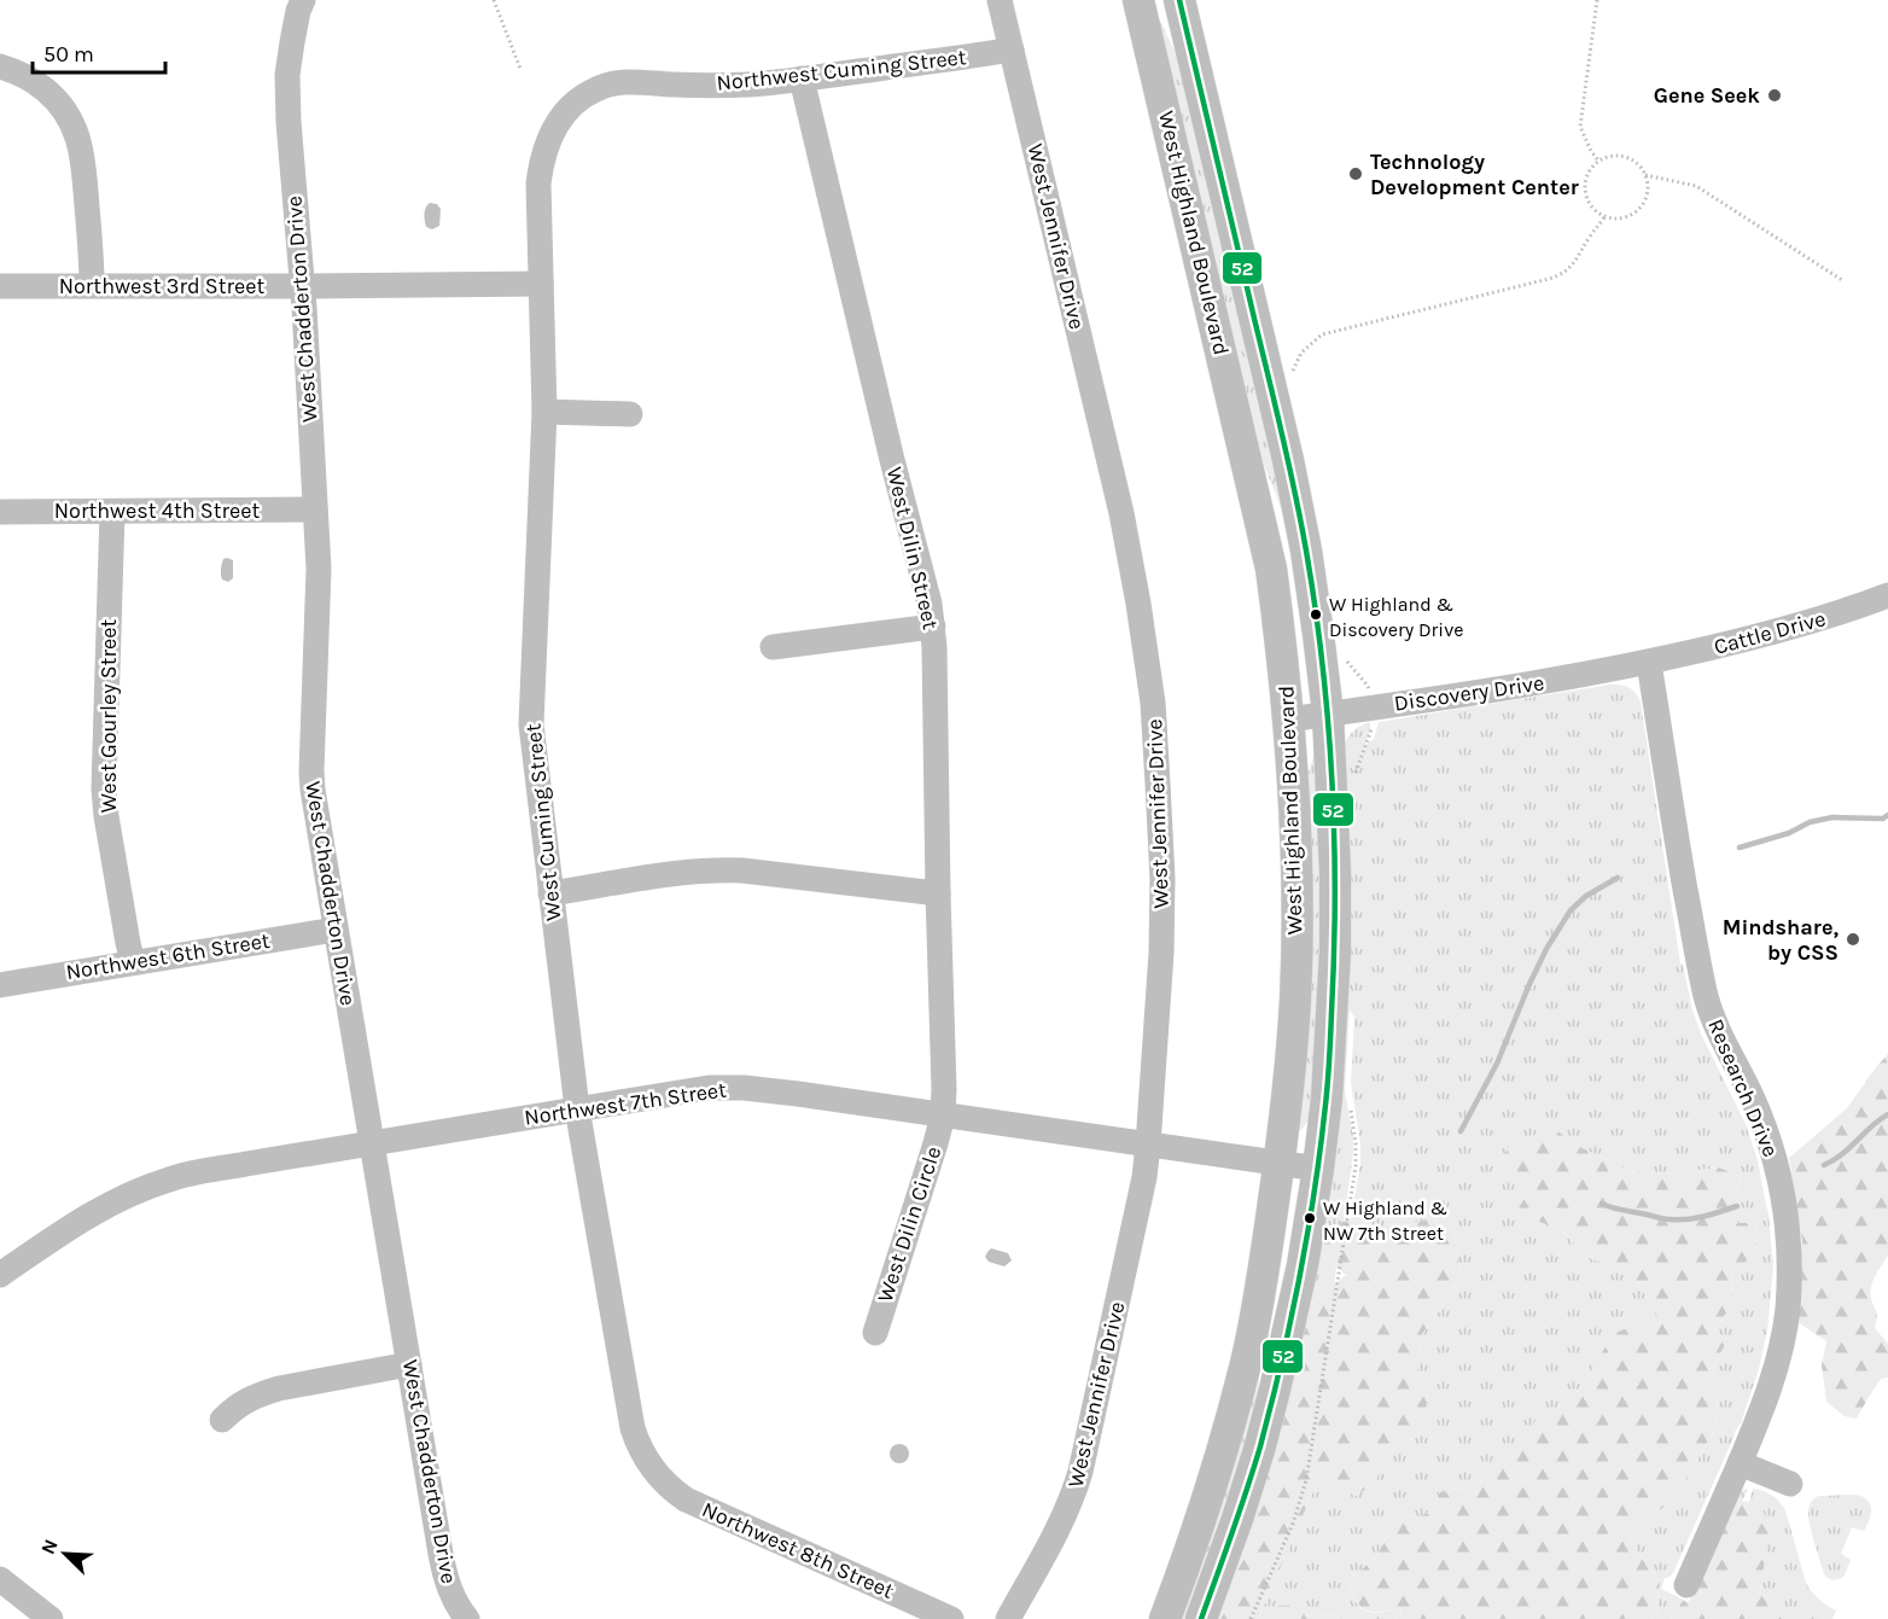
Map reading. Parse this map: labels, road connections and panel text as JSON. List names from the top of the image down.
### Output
{
  "streets": {
    "main road": ["West Highland Boulevard"],
    "street": [
      "Northwest Cuming Street",
      "West Jennifer Drive",
      "Northwest 3rd Street",
      "West Chadderton Drive",
      "Northwest 4th Street",
      "West Dilin Street",
      "Cattle Drive",
      "Discovery Drive",
      "West Gourley Street",
      "West Cuming Street",
      "Northwest 6th Street",
      "Research Drive",
      "Northwest 7th Street",
      "West Dilin Circle",
      "Northwest 8th Street"
    ]
  },
  "crossings": [
    ["Northwest Cuming Street", "West Jennifer Drive"],
    ["Northwest Cuming Street", "West Dilin Street"],
    ["Northwest Cuming Street", "West Cuming Street"],
    ["West Highland Boulevard", "Discovery Drive"],
    ["West Highland Boulevard", "Northwest 7th Street"],
    ["West Jennifer Drive", "Northwest 7th Street"],
    ["Northwest 3rd Street", "West Chadderton Drive"],
    ["Northwest 3rd Street", "West Cuming Street"],
    ["West Chadderton Drive", "Northwest 4th Street"],
    ["West Chadderton Drive", "Northwest 6th Street"],
    ["West Chadderton Drive", "Northwest 7th Street"],
    ["Northwest 4th Street", "West Gourley Street"],
    ["West Dilin Street", "Northwest 7th Street"],
    ["West Dilin Street", "West Dilin Circle"],
    ["Cattle Drive", "Discovery Drive"],
    ["Cattle Drive", "Research Drive"],
    ["Discovery Drive", "Research Drive"],
    ["West Gourley Street", "Northwest 6th Street"],
    ["West Cuming Street", "Northwest 7th Street"],
    ["West Cuming Street", "Northwest 8th Street"],
    ["Northwest 7th Street", "West Dilin Circle"]
  ],
  "places": [
    "Gene Seek",
    "Technology Development Center",
    "W Highland & Discovery Drive",
    "Mindshare, by CSS",
    "W Highland & NW 7th Street"
  ],
  "lines": ["transit line 52"],
  "scale_bar": "50 m",
  "north": "top left"
}
